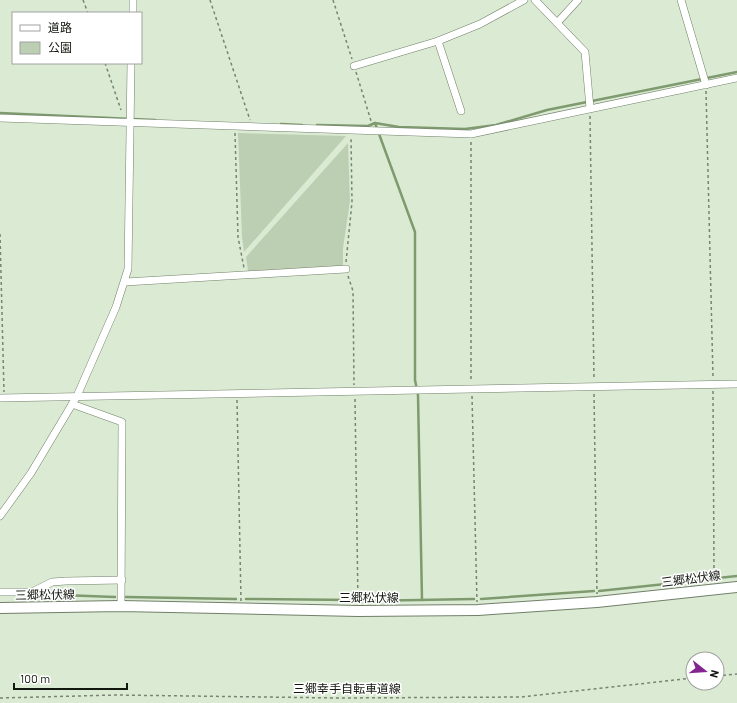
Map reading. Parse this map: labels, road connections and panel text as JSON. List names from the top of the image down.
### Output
{
  "streets": {
    "main road": ["三郷松伏線"],
    "path": ["三郷幸手自転車道線"]
  },
  "legend": ["道路", "公園"],
  "scale_bar": "100 m",
  "north": "right"
}
